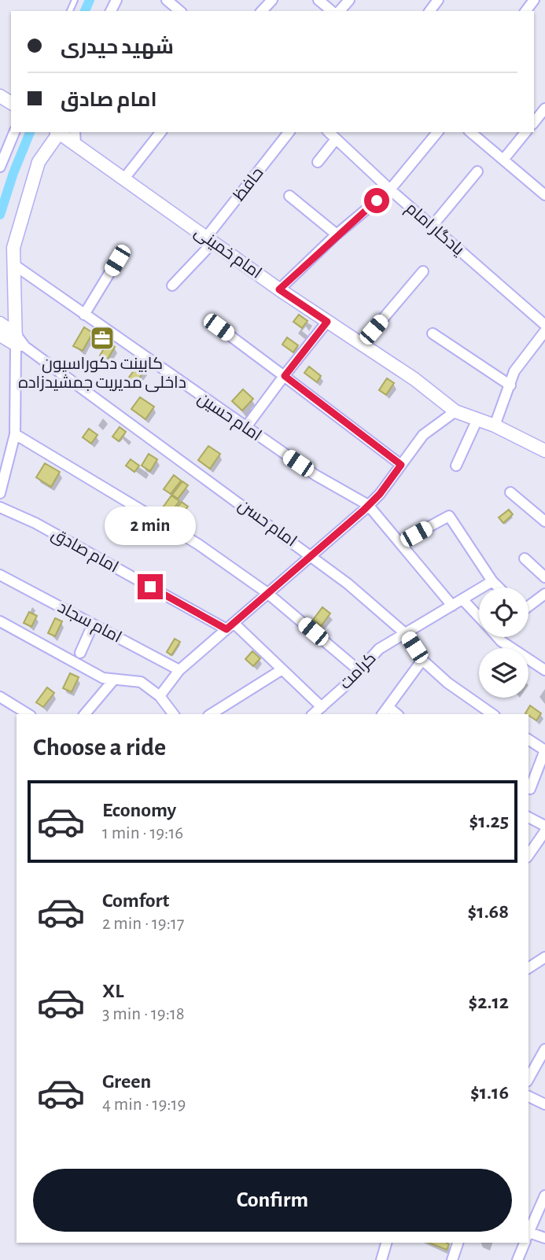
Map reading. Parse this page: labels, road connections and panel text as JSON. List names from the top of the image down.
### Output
{
  "streets": {
    "street": [
      "حافظ",
      "یادگار امام",
      "امام خمینی",
      "امام حسین",
      "امام حسن",
      "امام صادق",
      "امام سجاد",
      "کرامت"
    ]
  },
  "crossings": [
    ["حافظ", "امام خمینی"],
    ["امام حسن", "کرامت"],
    ["امام صادق", "کرامت"]
  ],
  "places": {
    "office": ["کابینت دکوراسیون داخلی مدیریت جمشیدزاده"]
  },
  "page": {
    "banner": ["شهید حیدری", "امام صادق"],
    "bubble": "2 min",
    "heading": "Choose a ride",
    "list": [
      {
        "name": "Economy",
        "note": "1 min · 19:16",
        "value": "$1.25"
      },
      {
        "name": "Comfort",
        "note": "2 min · 19:17",
        "value": "$1.68"
      },
      {
        "name": "XL",
        "note": "3 min · 19:18",
        "value": "$2.12"
      },
      {
        "name": "Green",
        "note": "4 min · 19:19",
        "value": "$1.16"
      }
    ],
    "buttons": "Confirm"
  }
}
